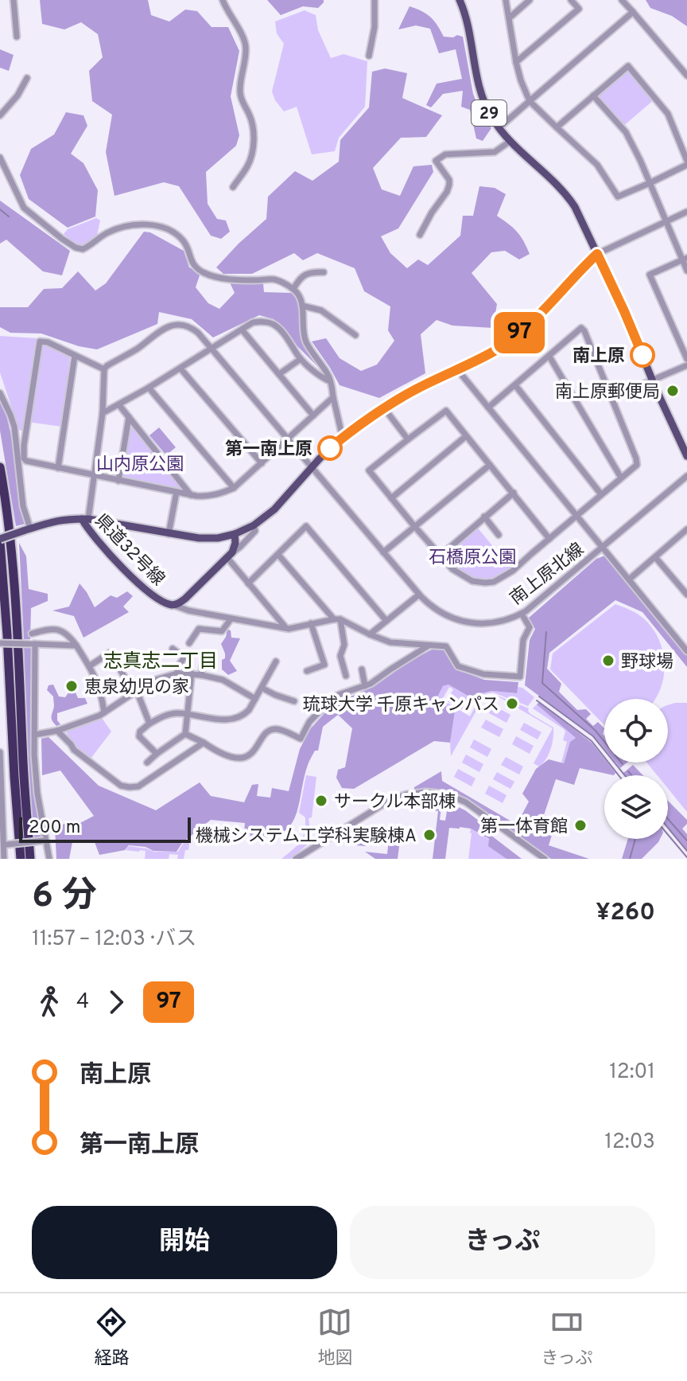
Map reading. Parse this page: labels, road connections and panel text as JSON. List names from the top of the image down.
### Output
{
  "streets": {
    "main road": ["29", "県道32号線"],
    "street": ["南上原北線"]
  },
  "crossings": [
    ["29", "県道32号線"],
    ["県道32号線", "南上原北線"]
  ],
  "districts": ["志真志二丁目"],
  "parks": ["山内原公園", "石橋原公園"],
  "places": [
    "南上原",
    "南上原郵便局",
    "第一南上原",
    "野球場",
    "恵泉幼児の家",
    "琉球大学 千原キャンパス",
    "サークル本部棟",
    "第一体育館",
    "機械システム工学科実験棟A"
  ],
  "lines": ["bus line 97"],
  "scale_bar": "200 m",
  "page": {
    "on_map": "97",
    "scale": "200 m",
    "heading": ["6 分", "11:57 – 12:03 · バス", "¥260"],
    "legs": ["4", "97"],
    "list": [
      {
        "name": "南上原",
        "value": "12:01"
      },
      {
        "name": "第一南上原",
        "value": "12:03"
      }
    ],
    "buttons": ["開始", "きっぷ"],
    "tabs": ["経路", "地図", "きっぷ"]
  }
}
